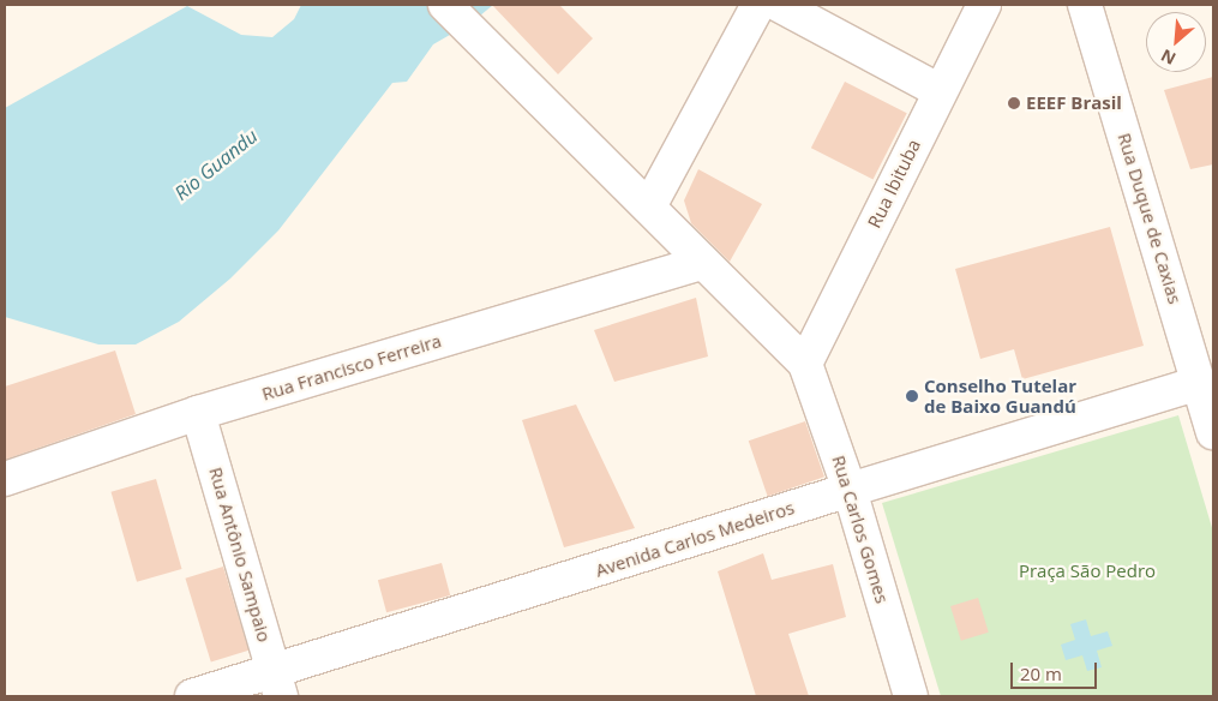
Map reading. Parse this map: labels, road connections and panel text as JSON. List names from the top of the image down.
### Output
{
  "streets": {
    "street": [
      "Rua Ibituba",
      "Rua Duque de Caxias",
      "Rua Francisco Ferreira",
      "Rua Carlos Gomes",
      "Avenida Carlos Medeiros",
      "Rua Antônio Sampaio"
    ]
  },
  "crossings": [
    ["Rua Ibituba", "Rua Carlos Gomes"],
    ["Rua Duque de Caxias", "Avenida Carlos Medeiros"],
    ["Rua Francisco Ferreira", "Rua Antônio Sampaio"],
    ["Rua Carlos Gomes", "Avenida Carlos Medeiros"],
    ["Avenida Carlos Medeiros", "Rua Antônio Sampaio"]
  ],
  "water": ["Rio Guandu"],
  "parks": ["Praça São Pedro"],
  "places": ["EEEF Brasil", "Conselho Tutelar de Baixo Guandú"],
  "scale_bar": "20 m",
  "north": "bottom left"
}
